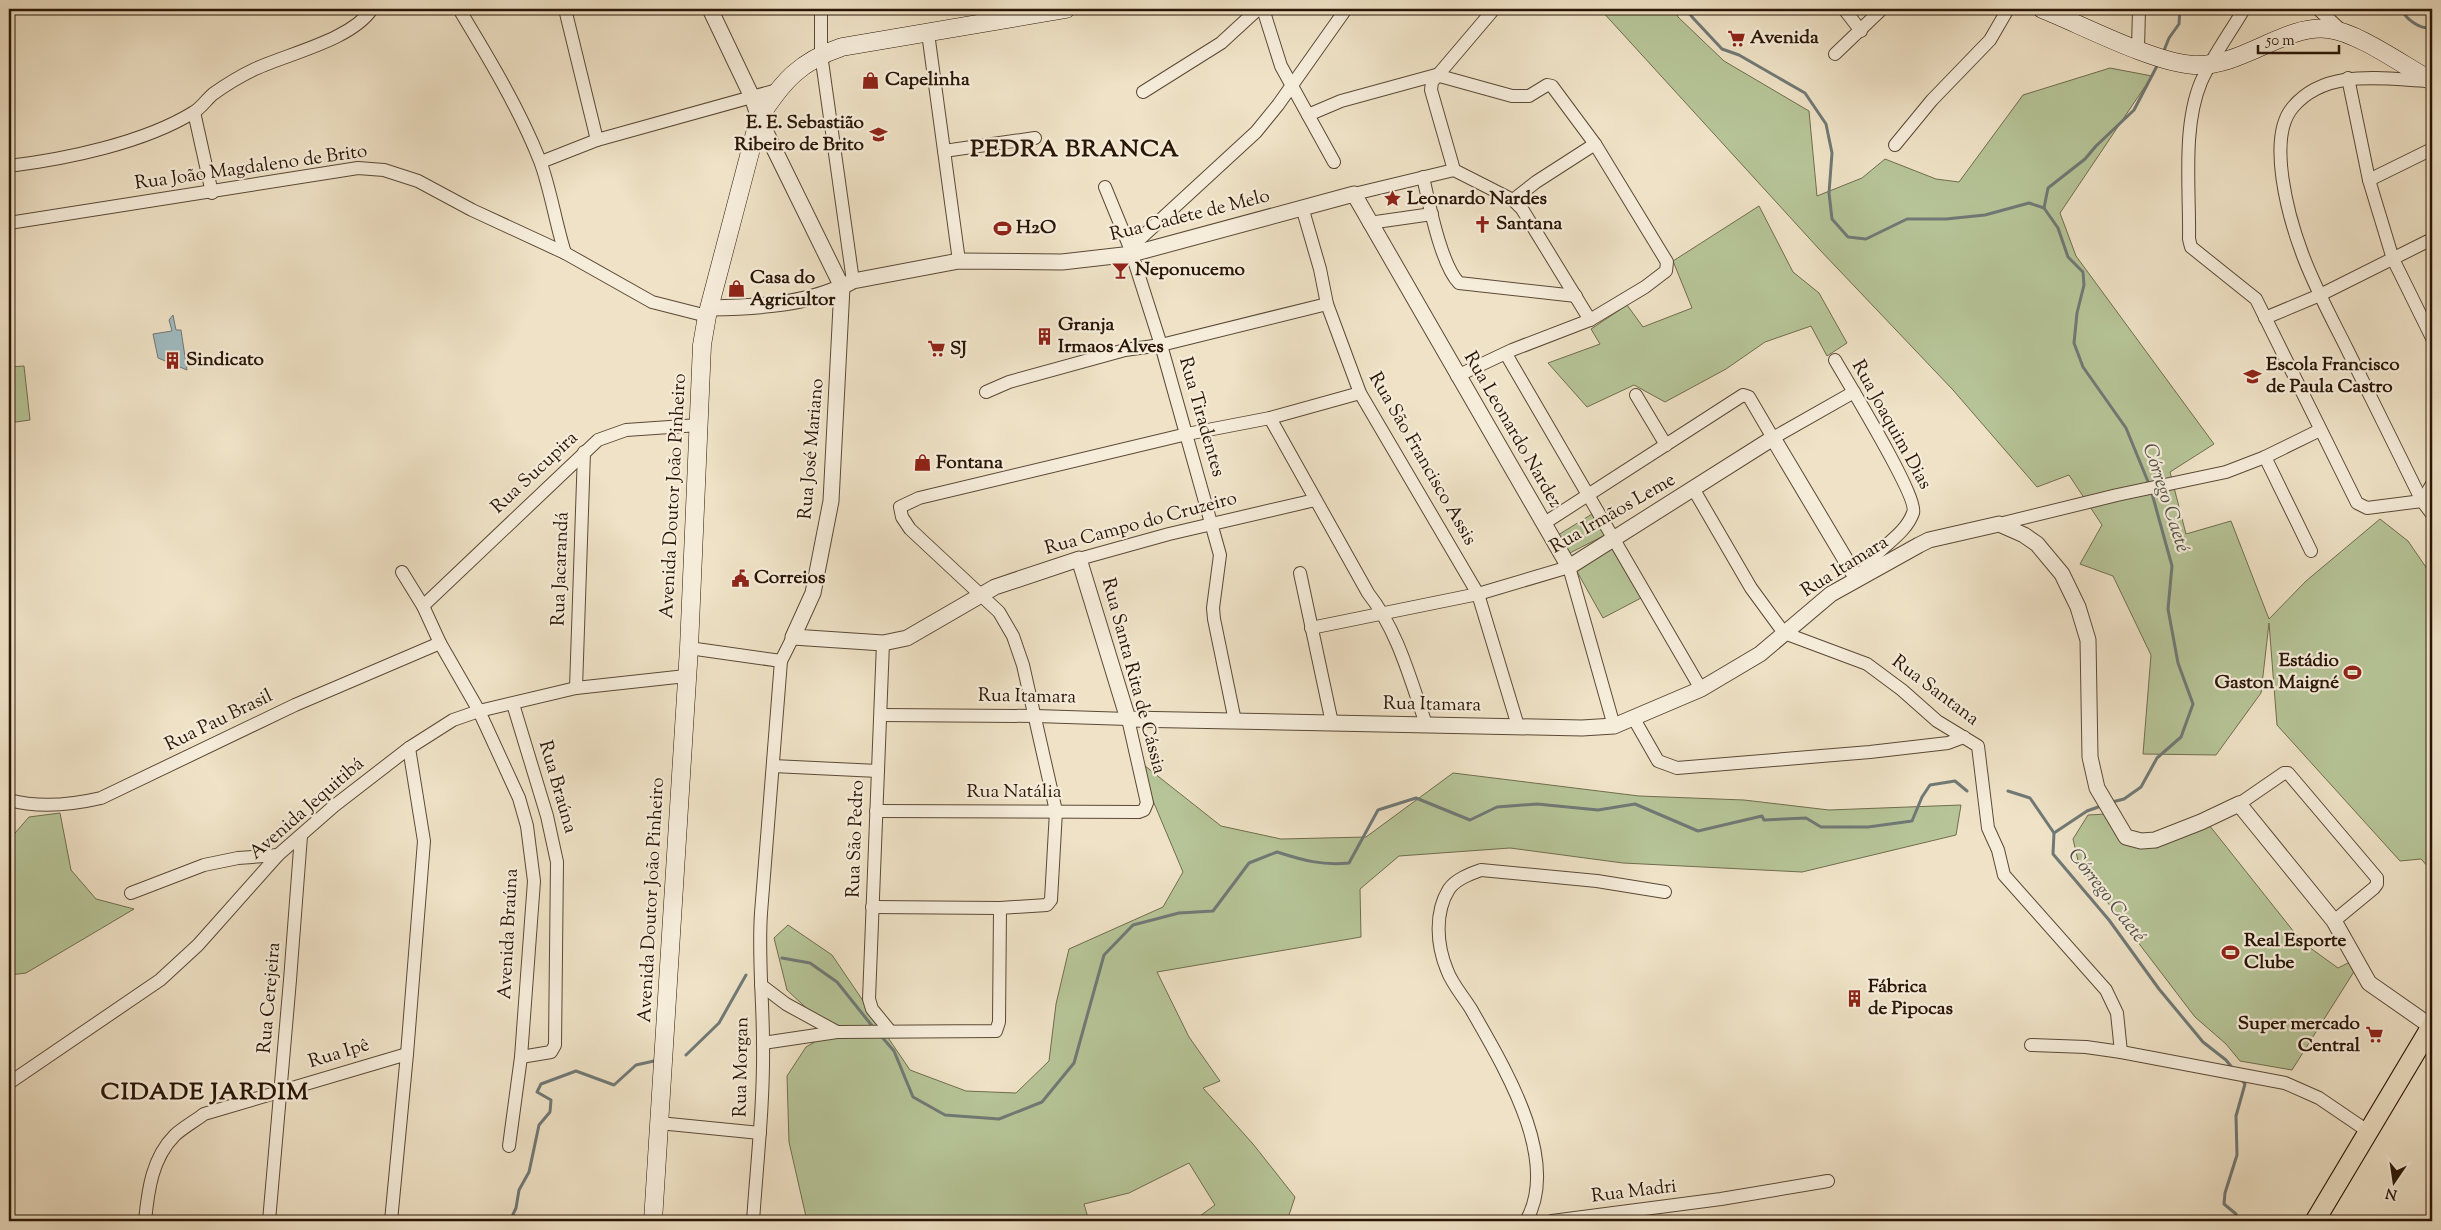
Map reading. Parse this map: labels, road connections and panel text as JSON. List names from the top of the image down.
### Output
{
  "streets": {
    "main road": ["Avenida Doutor João Pinheiro"],
    "street": [
      "Rua João Magdaleno de Brito",
      "Rua Cadete de Melo",
      "Rua Tiradentes",
      "Rua Joaquim Dias",
      "Rua Leonardo Nardez",
      "Rua José Mariano",
      "Rua São Francisco Assis",
      "Rua Sucupira",
      "Rua Irmãos Leme",
      "Rua Campo do Cruzeiro",
      "Rua Itamara",
      "Rua Jacarandá",
      "Rua Santa Rita de Cássia",
      "Rua Santana",
      "Rua Pau Brasil",
      "Rua Braúna",
      "Rua Natália",
      "Avenida Jequitibá",
      "Rua São Pedro",
      "Avenida Braúna",
      "Rua Cerejeira",
      "Rua Ipê",
      "Rua Morgan",
      "Rua Madri"
    ]
  },
  "crossings": [
    ["Rua João Magdaleno de Brito", "Rua Cadete de Melo"],
    ["Rua João Magdaleno de Brito", "Avenida Doutor João Pinheiro"],
    ["Rua Cadete de Melo", "Rua Tiradentes"],
    ["Rua Cadete de Melo", "Rua Leonardo Nardez"],
    ["Rua Cadete de Melo", "Rua José Mariano"],
    ["Rua Cadete de Melo", "Rua São Francisco Assis"],
    ["Rua Cadete de Melo", "Avenida Doutor João Pinheiro"],
    ["Rua Tiradentes", "Rua Campo do Cruzeiro"],
    ["Rua Tiradentes", "Rua Itamara"],
    ["Rua Joaquim Dias", "Rua Irmãos Leme"],
    ["Rua Joaquim Dias", "Rua Itamara"],
    ["Rua Leonardo Nardez", "Rua Irmãos Leme"],
    ["Rua Leonardo Nardez", "Rua Itamara"],
    ["Rua José Mariano", "Rua Campo do Cruzeiro"],
    ["Rua José Mariano", "Rua Morgan"],
    ["Rua São Francisco Assis", "Rua Irmãos Leme"],
    ["Rua São Francisco Assis", "Rua Itamara"],
    ["Rua Sucupira", "Avenida Doutor João Pinheiro"],
    ["Rua Sucupira", "Rua Jacarandá"],
    ["Rua Sucupira", "Avenida Braúna"],
    ["Avenida Doutor João Pinheiro", "Avenida Jequitibá"],
    ["Rua Campo do Cruzeiro", "Rua Santa Rita de Cássia"],
    ["Rua Campo do Cruzeiro", "Rua São Pedro"],
    ["Rua Itamara", "Rua Santa Rita de Cássia"],
    ["Rua Itamara", "Rua Santana"],
    ["Rua Itamara", "Rua São Pedro"],
    ["Rua Jacarandá", "Avenida Jequitibá"],
    ["Rua Santa Rita de Cássia", "Rua Natália"],
    ["Rua Pau Brasil", "Avenida Braúna"],
    ["Rua Braúna", "Avenida Jequitibá"],
    ["Rua Braúna", "Avenida Braúna"],
    ["Rua Natália", "Rua São Pedro"],
    ["Avenida Jequitibá", "Avenida Braúna"],
    ["Avenida Jequitibá", "Rua Cerejeira"],
    ["Rua Cerejeira", "Rua Ipê"]
  ],
  "districts": ["PEDRA BRANCA", "CIDADE JARDIM"],
  "water": ["Córrego Caeté"],
  "places": {
    "supermarket": ["Avenida", "SJ", "Super mercado Central"],
    "shop": ["Capelinha", "Casa do Agricultor", "Fontana"],
    "school or university": ["E. E. Sebastião Ribeiro de Brito", "Escola Francisco de Paula Castro"],
    "place": ["Leonardo Nardes"],
    "church": ["Santana"],
    "sports": ["H2O", "Estádio Gaston Maigné", "Real Esporte Clube"],
    "bar": ["Neponucemo"],
    "building": ["Granja Irmaos Alves", "Sindicato", "Fábrica de Pipocas"],
    "public building": ["Correios"]
  },
  "scale_bar": "50 m",
  "north": "bottom"
}
